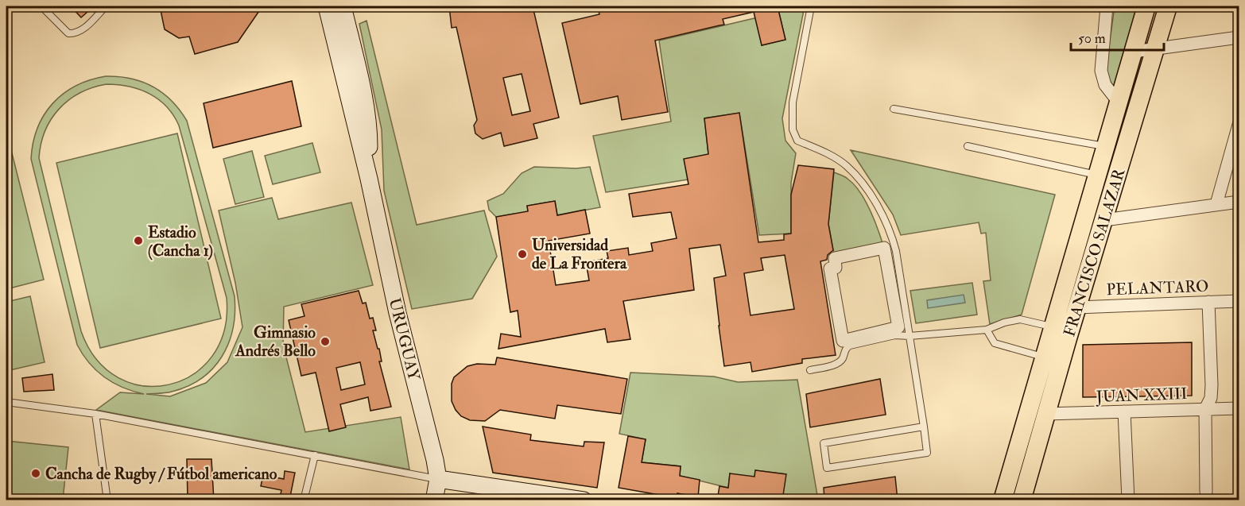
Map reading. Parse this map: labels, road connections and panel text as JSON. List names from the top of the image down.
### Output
{
  "streets": {
    "main road": ["FRANCISCO SALAZAR", "URUGUAY"],
    "street": ["PELANTARO", "JUAN XXIII"]
  },
  "crossings": [
    ["FRANCISCO SALAZAR", "PELANTARO"],
    ["FRANCISCO SALAZAR", "JUAN XXIII"]
  ],
  "places": [
    "Estadio (Cancha 1)",
    "Universidad de La Frontera",
    "Gimnasio Andrés Bello",
    "Cancha de Rugby / Fútbol americano"
  ],
  "scale_bar": "50 m"
}
